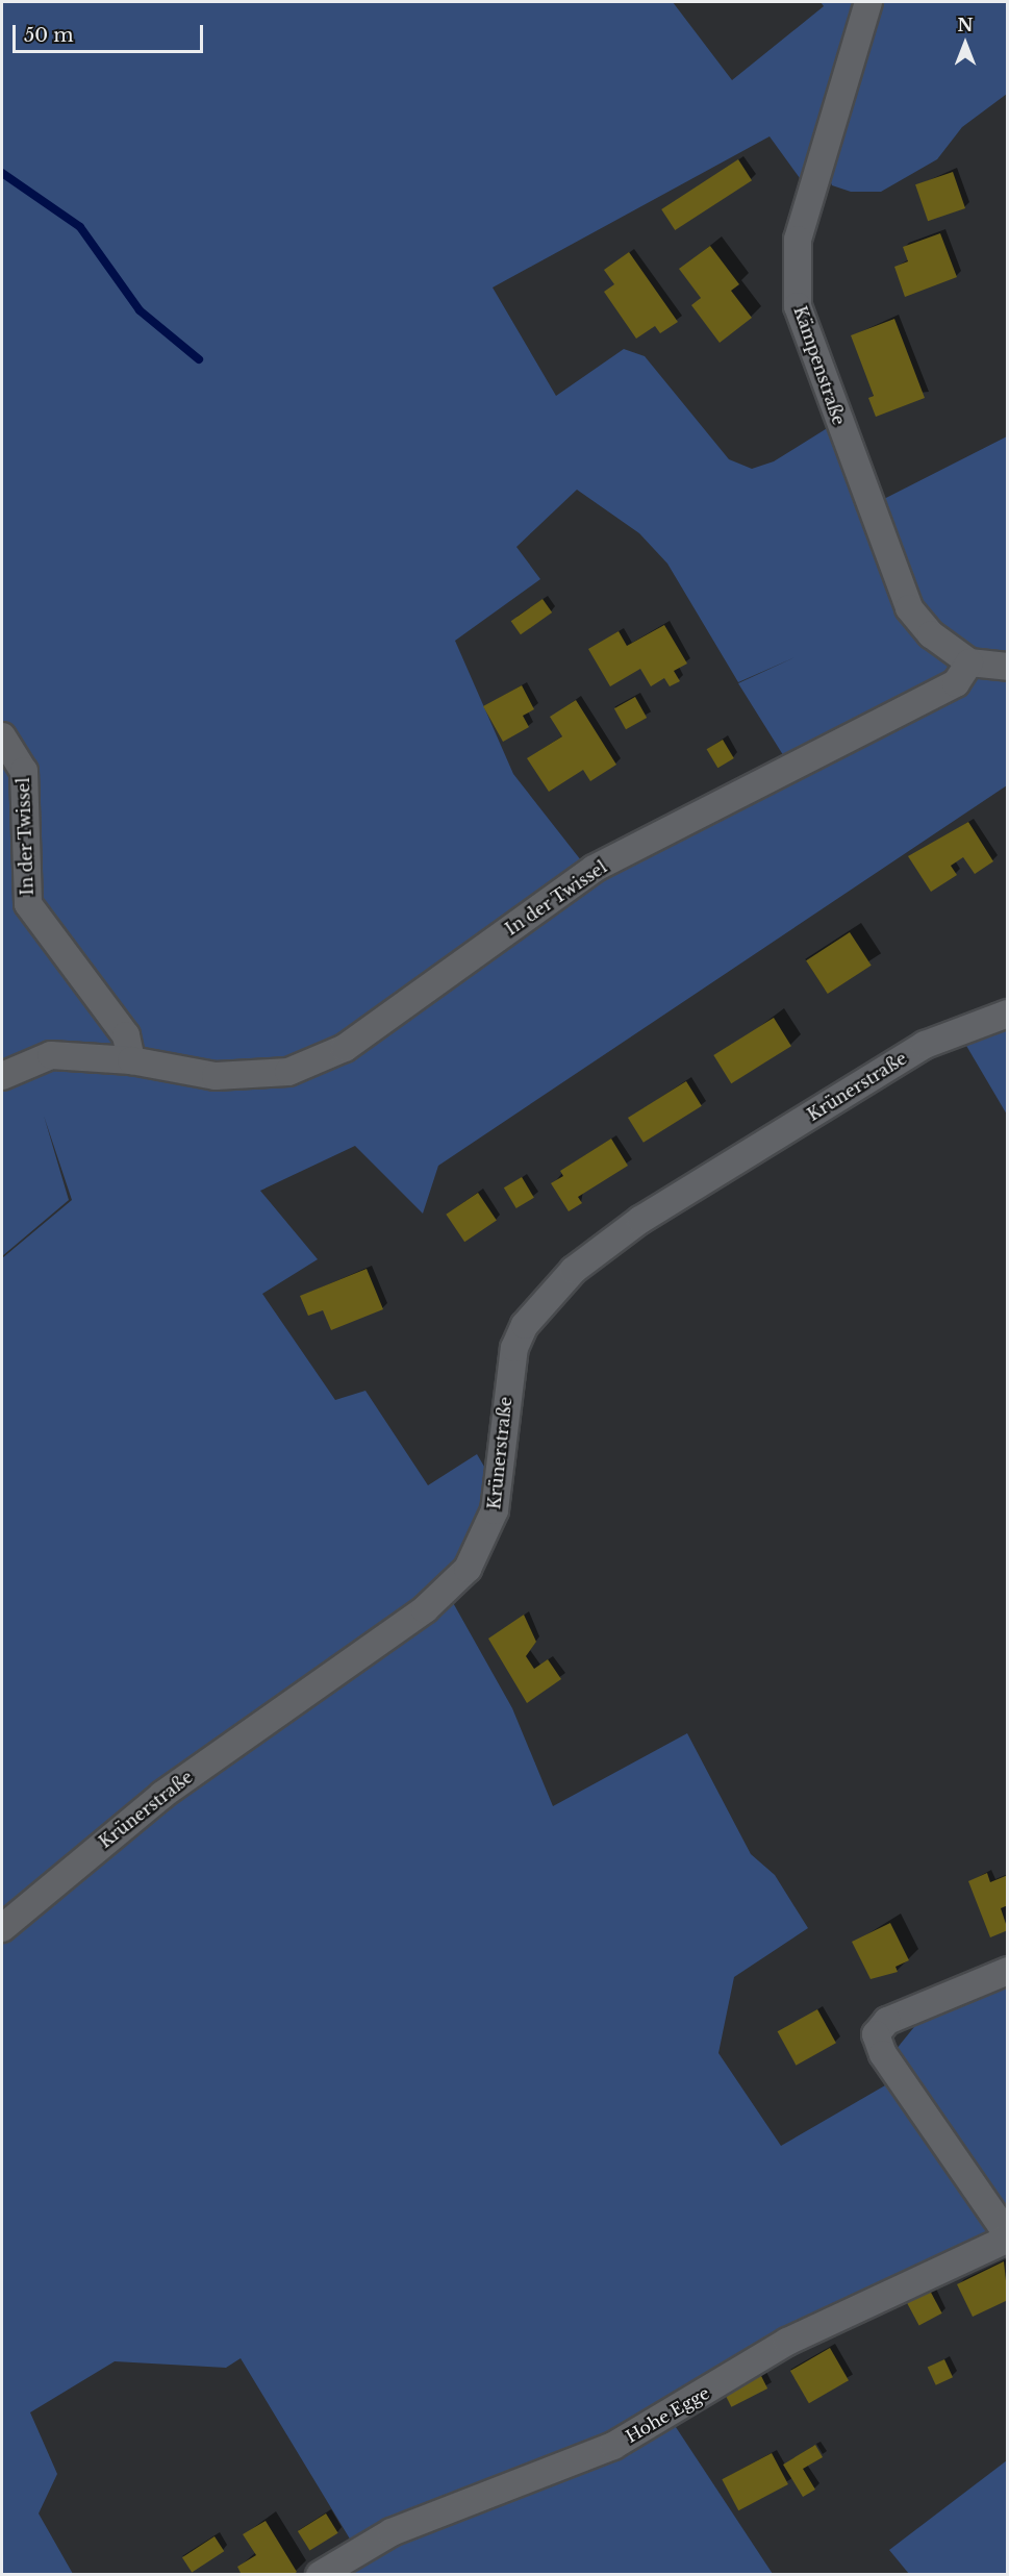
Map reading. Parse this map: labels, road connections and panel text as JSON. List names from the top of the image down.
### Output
{
  "streets": {
    "street": [
      "Kämpenstraße",
      "In der Twissel",
      "Krünerstraße",
      "Hohe Egge"
    ]
  },
  "crossings": [
    ["Kämpenstraße", "In der Twissel"]
  ],
  "scale_bar": "50 m",
  "north": "top"
}
